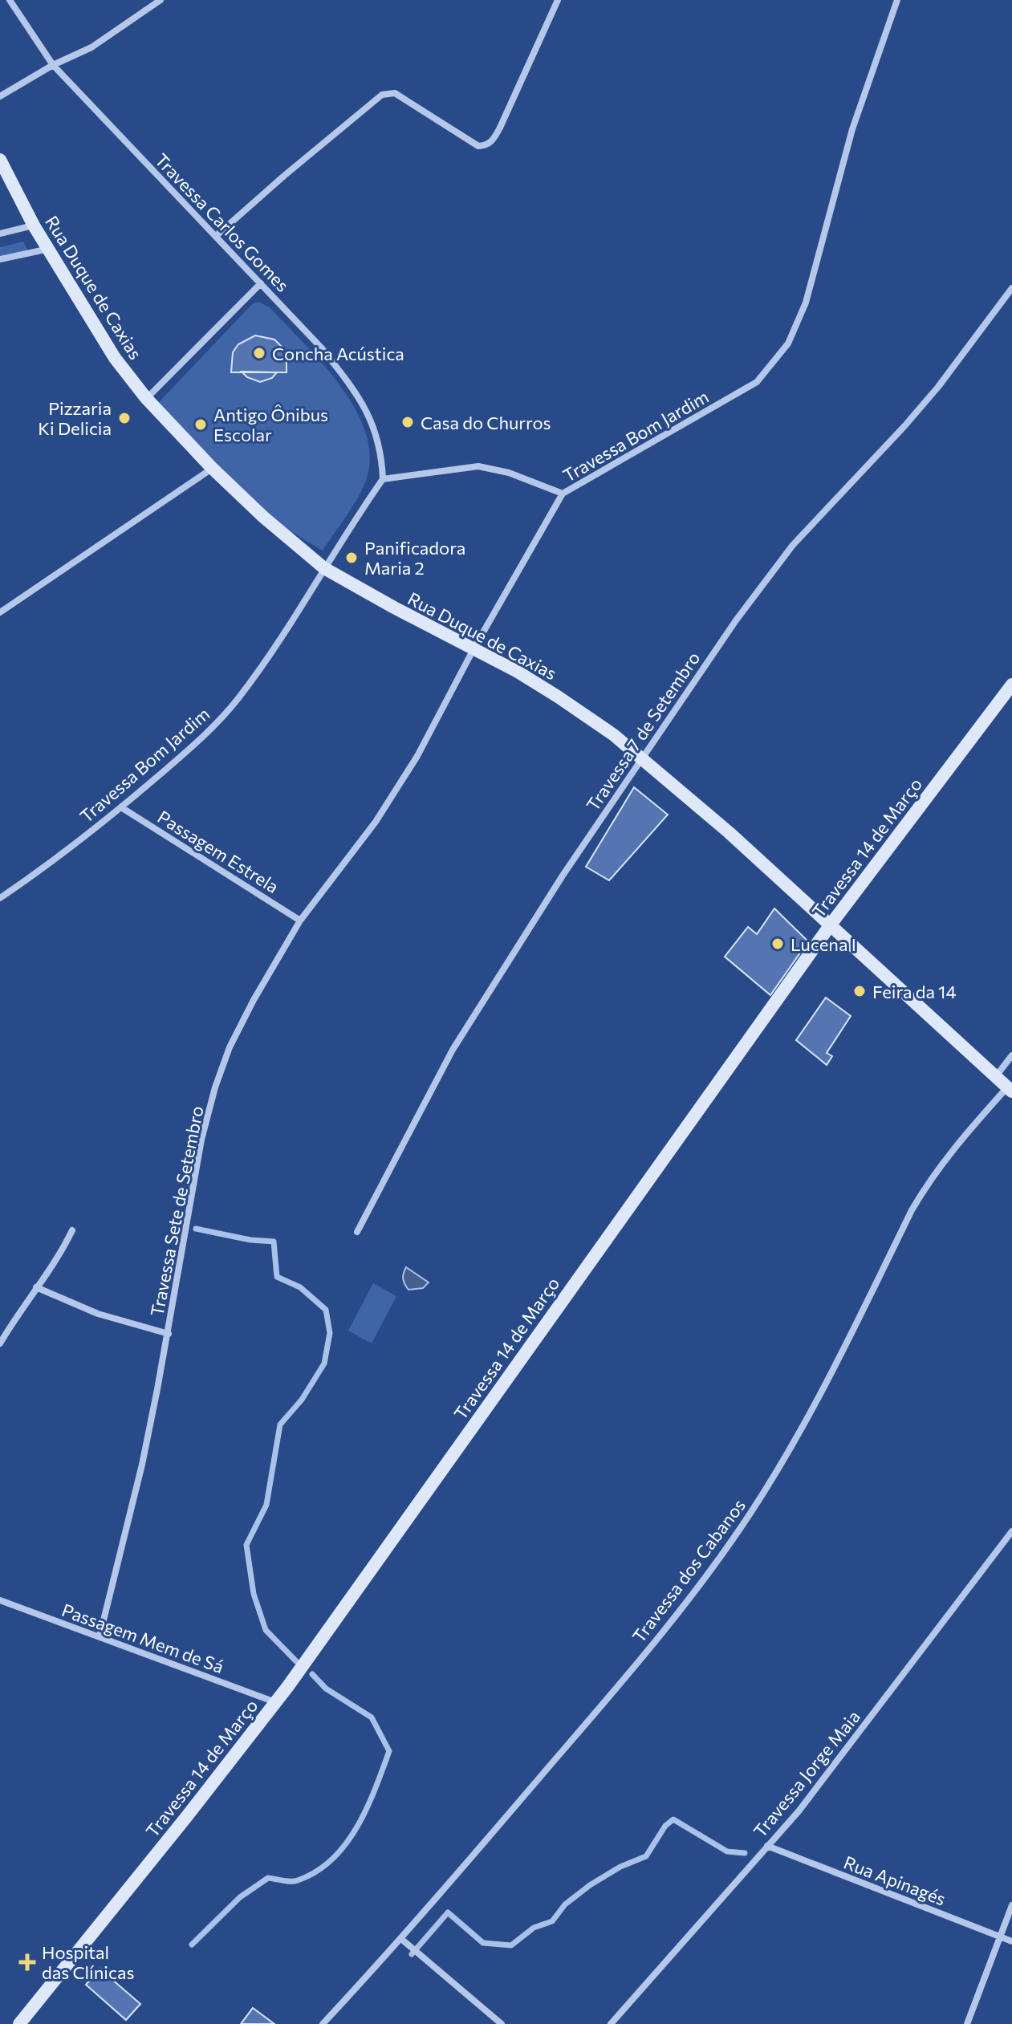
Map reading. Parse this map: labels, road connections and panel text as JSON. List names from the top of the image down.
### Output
{
  "streets": {
    "street": [
      "Travessa Carlos Gomes",
      "Rua Duque de Caxias",
      "Travessa Bom Jardim",
      "Travessa 7 de Setembro",
      "Travessa 14 de Março",
      "Passagem Estrela",
      "Travessa Sete de Setembro",
      "Travessa dos Cabanos",
      "Passagem Mem de Sá",
      "Travessa Jorge Maia",
      "Rua Apinagés"
    ]
  },
  "crossings": [
    ["Travessa Carlos Gomes", "Travessa Bom Jardim"],
    ["Rua Duque de Caxias", "Travessa Bom Jardim"],
    ["Rua Duque de Caxias", "Travessa 7 de Setembro"],
    ["Rua Duque de Caxias", "Travessa 14 de Março"],
    ["Rua Duque de Caxias", "Travessa Sete de Setembro"],
    ["Rua Duque de Caxias", "Travessa dos Cabanos"],
    ["Travessa Bom Jardim", "Passagem Estrela"],
    ["Travessa Bom Jardim", "Travessa Sete de Setembro"],
    ["Travessa 14 de Março", "Passagem Mem de Sá"],
    ["Passagem Estrela", "Travessa Sete de Setembro"],
    ["Travessa Sete de Setembro", "Passagem Mem de Sá"],
    ["Travessa Jorge Maia", "Rua Apinagés"]
  ],
  "places": {
    "other": [
      "Concha Acústica",
      "Pizzaria Ki Delicia",
      "Casa do Churros",
      "Antigo Ônibus Escolar",
      "Panificadora Maria 2",
      "Lucena I",
      "Feira da 14"
    ],
    "health": ["Hospital das Clínicas"]
  }
}
